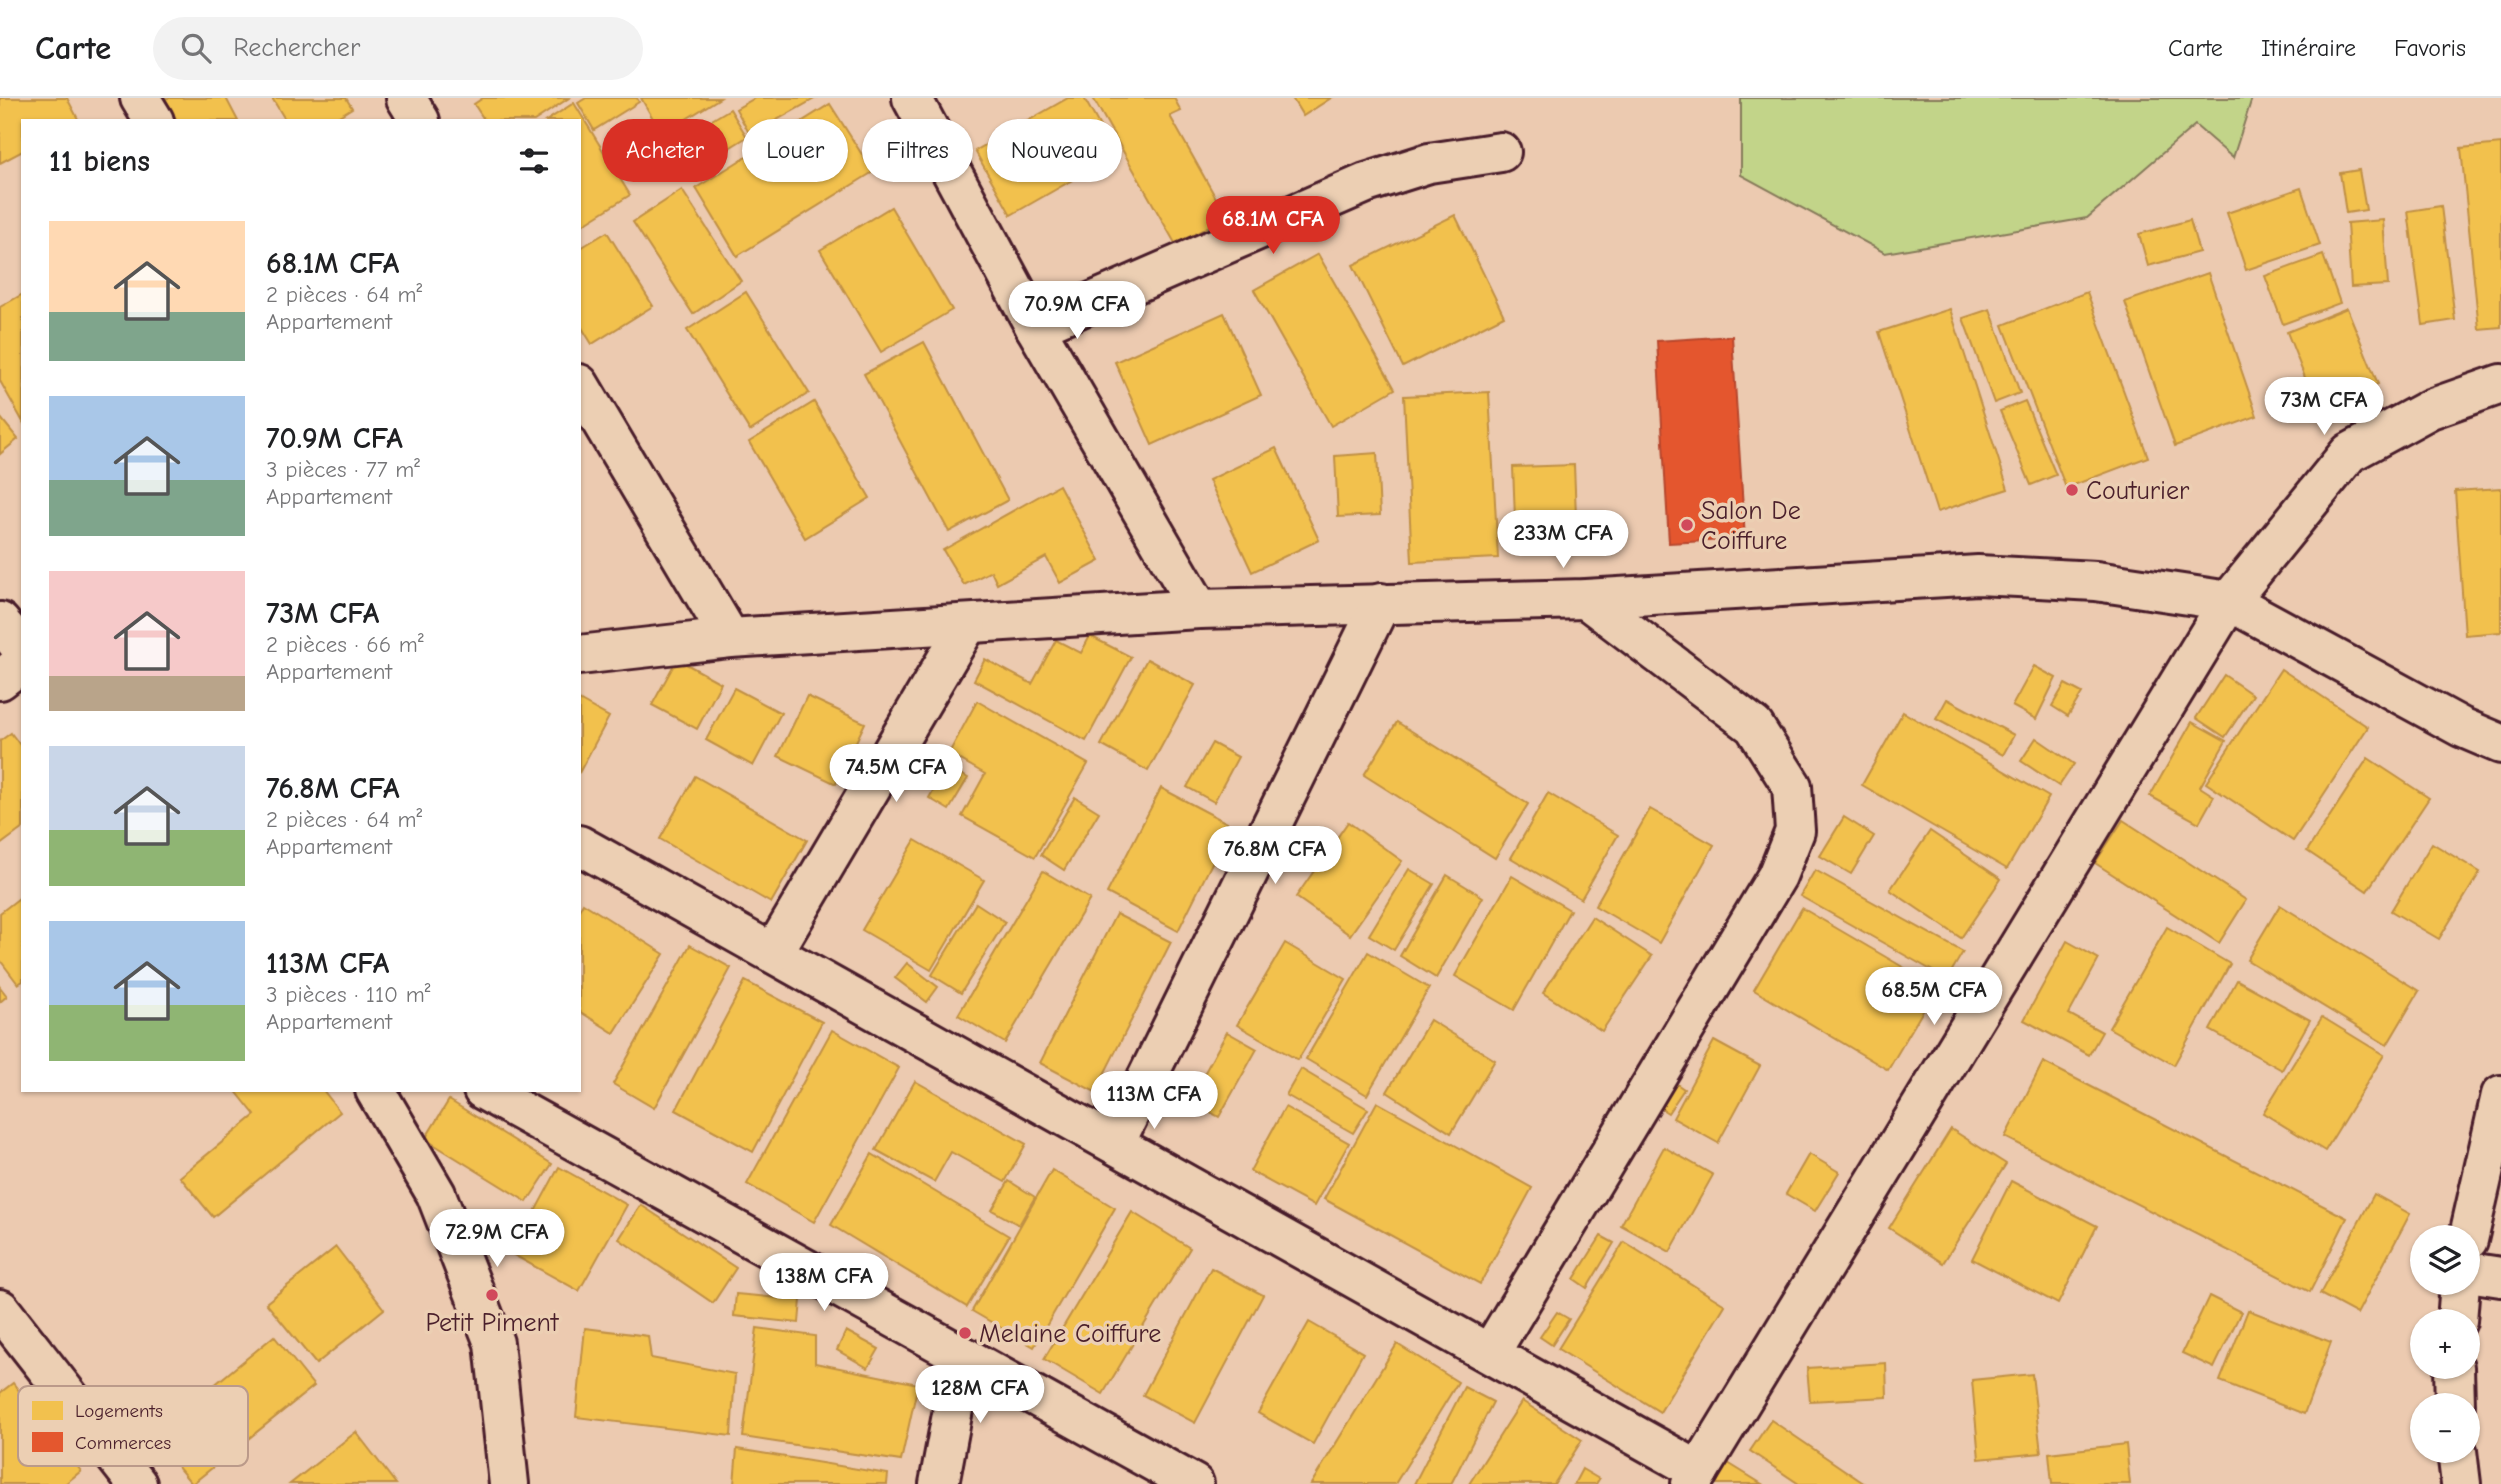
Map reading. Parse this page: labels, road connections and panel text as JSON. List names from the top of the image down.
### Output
{
  "places": [
    "Couturier",
    "Salon De Coiffure",
    "Petit Piment",
    "Melaine Coiffure"
  ],
  "legend": ["Logements", "Commerces"],
  "page": {
    "header": "Carte",
    "search": "Rechercher",
    "nav": ["Carte", "Itinéraire", "Favoris"],
    "chip": [
      "Acheter",
      "Louer",
      "Filtres",
      "Nouveau"
    ],
    "heading": "11 biens",
    "price": [
      "68.1M CFA",
      "70.9M CFA",
      "73M CFA",
      "233M CFA",
      "74.5M CFA",
      "76.8M CFA",
      "68.5M CFA",
      "113M CFA",
      "72.9M CFA",
      "138M CFA",
      "128M CFA"
    ],
    "list": [
      {
        "name": "68.1M CFA",
        "note": "2 pièces · 64 m² · Appartement"
      },
      {
        "name": "70.9M CFA",
        "note": "3 pièces · 77 m² · Appartement"
      },
      {
        "name": "73M CFA",
        "note": "2 pièces · 66 m² · Appartement"
      },
      {
        "name": "76.8M CFA",
        "note": "2 pièces · 64 m² · Appartement"
      },
      {
        "name": "113M CFA",
        "note": "3 pièces · 110 m² · Appartement"
      }
    ],
    "map_buttons": ["+", "−"]
  }
}
